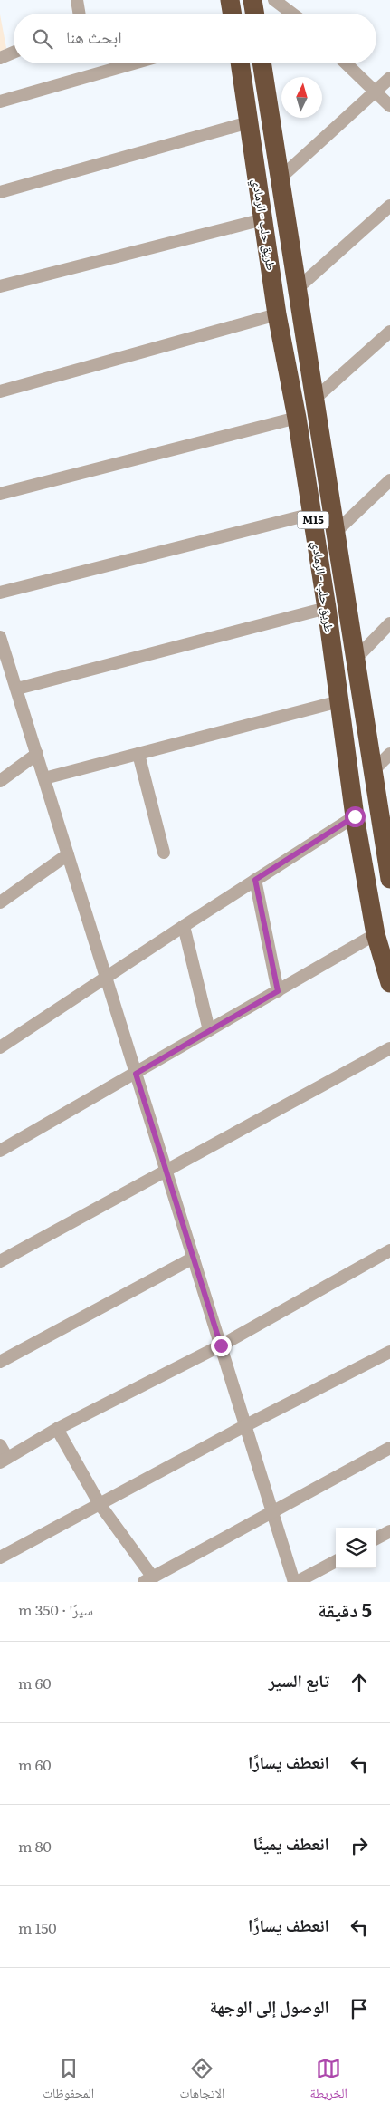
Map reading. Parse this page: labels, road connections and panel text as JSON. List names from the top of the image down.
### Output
{
  "streets": {
    "highway": ["طريق حلب - الرمادي", "M15"]
  },
  "north": "top",
  "page": {
    "search": "ابحث هنا",
    "heading": ["5 دقيقة", "سيرًا · 350 m"],
    "list": [
      ["تابع السير", "60 m"],
      ["انعطف يسارًا", "60 m"],
      ["انعطف يمينًا", "80 m"],
      ["انعطف يسارًا", "150 m"],
      "الوصول إلى الوجهة"
    ],
    "nav": ["الخريطة", "الاتجاهات", "المحفوظات"]
  }
}
